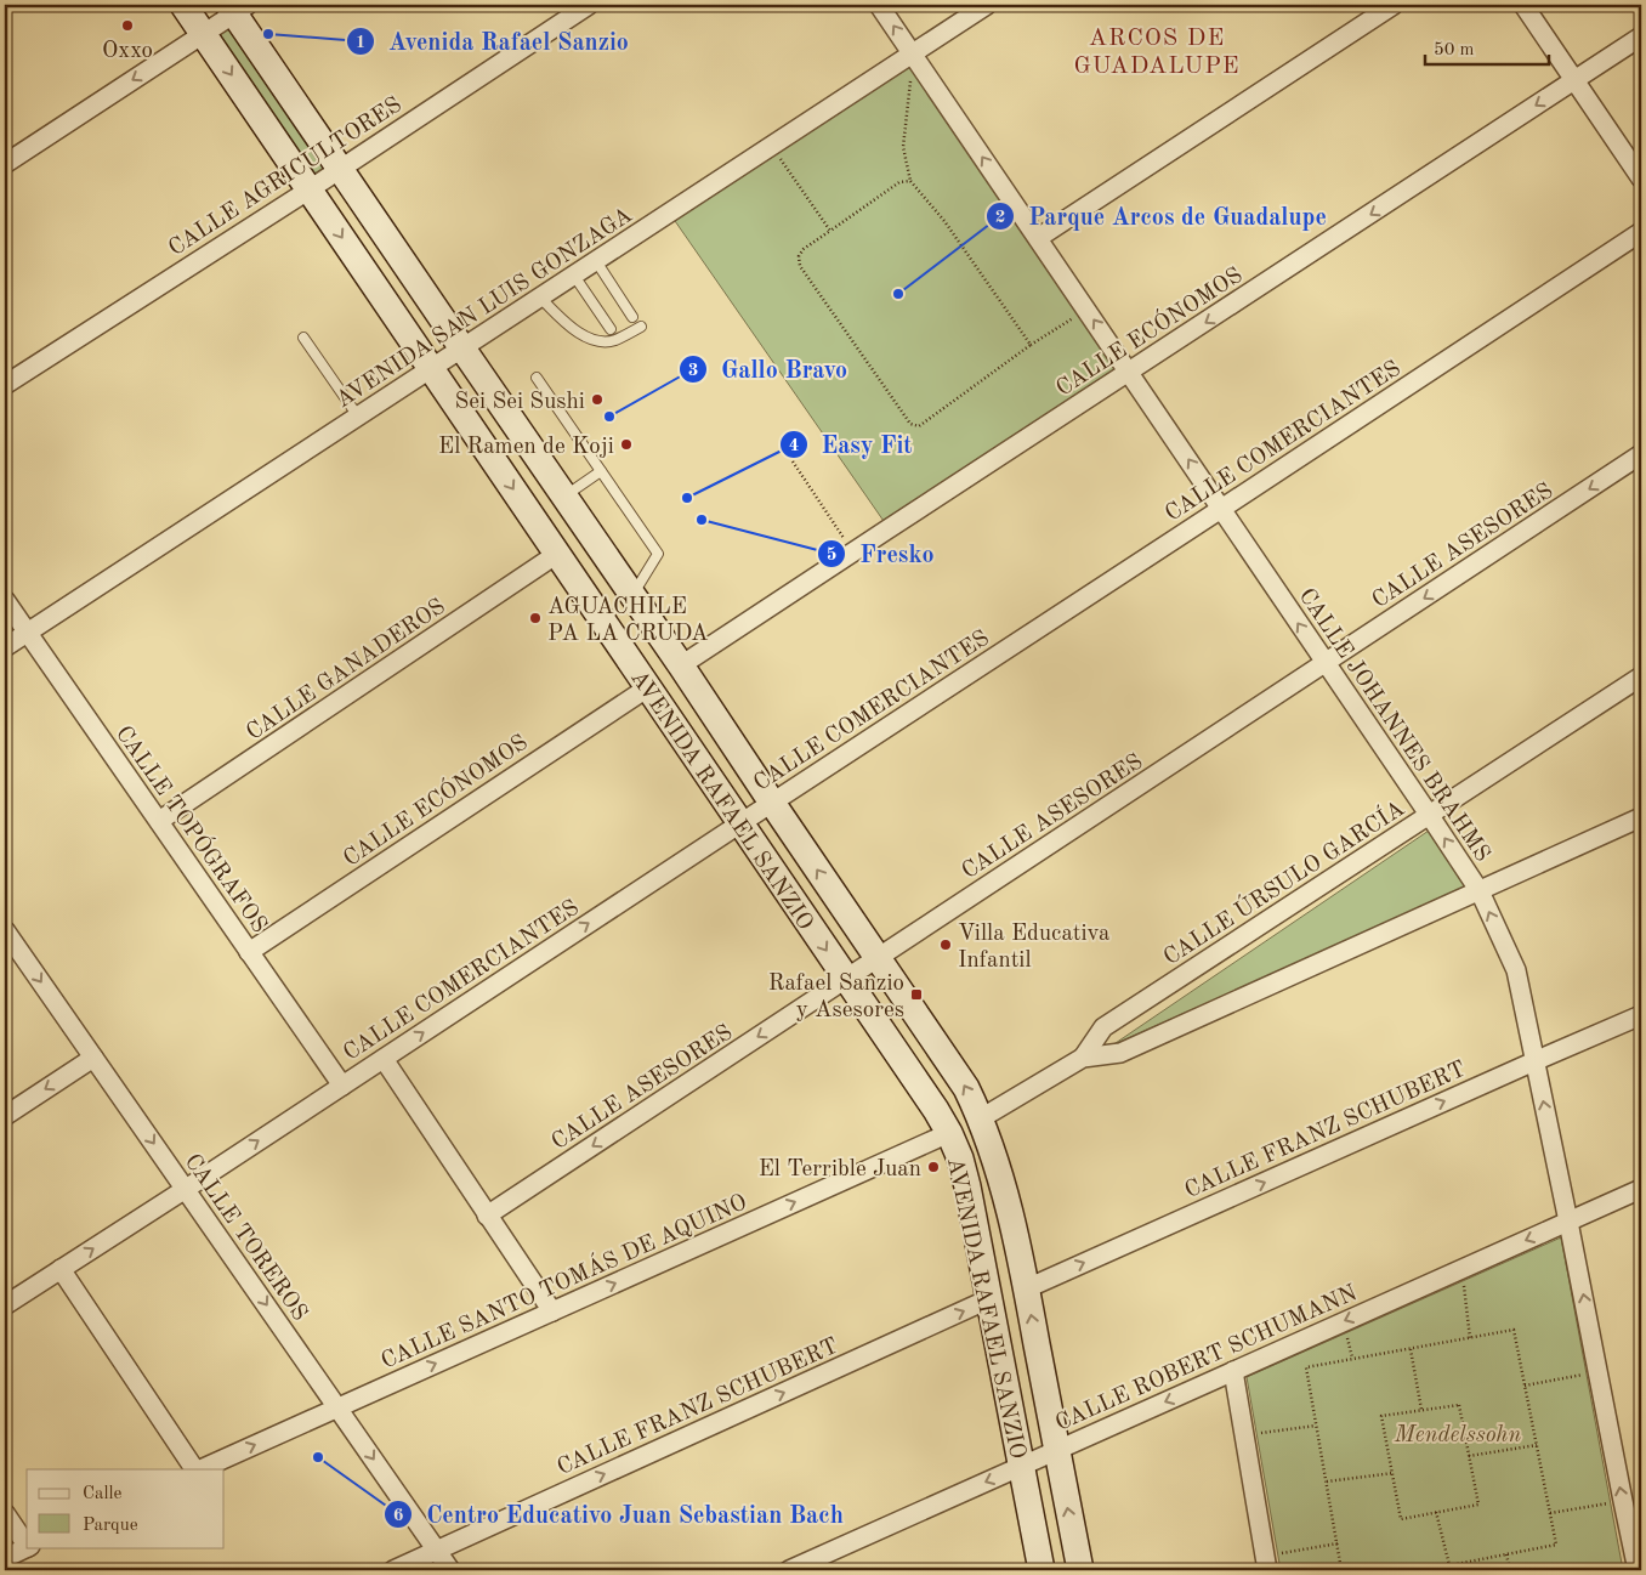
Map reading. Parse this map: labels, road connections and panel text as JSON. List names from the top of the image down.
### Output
{
  "streets": {
    "main road": ["AVENIDA RAFAEL SANZIO"],
    "street": [
      "CALLE AGRICULTORES",
      "AVENIDA SAN LUIS GONZAGA",
      "CALLE ECÓNOMOS",
      "CALLE COMERCIANTES",
      "CALLE ASESORES",
      "CALLE GANADEROS",
      "CALLE JOHANNES BRAHMS",
      "CALLE TOPÓGRAFOS",
      "CALLE ÚRSULO GARCÍA",
      "CALLE FRANZ SCHUBERT",
      "CALLE TOREROS",
      "CALLE SANTO TOMÁS DE AQUINO",
      "CALLE ROBERT SCHUMANN"
    ]
  },
  "crossings": [
    ["CALLE AGRICULTORES", "AVENIDA RAFAEL SANZIO"],
    ["AVENIDA SAN LUIS GONZAGA", "CALLE JOHANNES BRAHMS"],
    ["AVENIDA SAN LUIS GONZAGA", "AVENIDA RAFAEL SANZIO"],
    ["AVENIDA SAN LUIS GONZAGA", "CALLE TOPÓGRAFOS"],
    ["CALLE ECÓNOMOS", "CALLE JOHANNES BRAHMS"],
    ["CALLE ECÓNOMOS", "AVENIDA RAFAEL SANZIO"],
    ["CALLE ECÓNOMOS", "CALLE TOPÓGRAFOS"],
    ["CALLE COMERCIANTES", "CALLE JOHANNES BRAHMS"],
    ["CALLE COMERCIANTES", "AVENIDA RAFAEL SANZIO"],
    ["CALLE COMERCIANTES", "CALLE TOPÓGRAFOS"],
    ["CALLE COMERCIANTES", "CALLE TOREROS"],
    ["CALLE ASESORES", "CALLE JOHANNES BRAHMS"],
    ["CALLE ASESORES", "AVENIDA RAFAEL SANZIO"],
    ["CALLE GANADEROS", "AVENIDA RAFAEL SANZIO"],
    ["CALLE GANADEROS", "CALLE TOPÓGRAFOS"],
    ["CALLE JOHANNES BRAHMS", "CALLE ÚRSULO GARCÍA"],
    ["CALLE JOHANNES BRAHMS", "CALLE FRANZ SCHUBERT"],
    ["CALLE JOHANNES BRAHMS", "CALLE ROBERT SCHUMANN"],
    ["AVENIDA RAFAEL SANZIO", "CALLE FRANZ SCHUBERT"],
    ["AVENIDA RAFAEL SANZIO", "CALLE SANTO TOMÁS DE AQUINO"],
    ["AVENIDA RAFAEL SANZIO", "CALLE ROBERT SCHUMANN"],
    ["CALLE FRANZ SCHUBERT", "CALLE TOREROS"],
    ["CALLE TOREROS", "CALLE SANTO TOMÁS DE AQUINO"]
  ],
  "one_way": [
    "CALLE COMERCIANTES",
    "CALLE ASESORES",
    "CALLE JOHANNES BRAHMS",
    "CALLE FRANZ SCHUBERT",
    "CALLE SANTO TOMÁS DE AQUINO",
    "CALLE ROBERT SCHUMANN"
  ],
  "districts": ["ARCOS DE GUADALUPE"],
  "parks": ["Mendelssohn"],
  "places": {
    "other": [
      "Oxxo",
      "Avenida Rafael Sanzio",
      "Parque Arcos de Guadalupe",
      "Sei Sei Sushi",
      "Gallo Bravo",
      "El Ramen de Koji",
      "Easy Fit",
      "Fresko",
      "AGUACHILE PA LA CRUDA",
      "Villa Educativa Infantil",
      "El Terrible Juan",
      "Centro Educativo Juan Sebastian Bach"
    ],
    "transit": ["Rafael Sanzio y Asesores"]
  },
  "legend": ["Calle", "Parque"],
  "scale_bar": "50 m"
}
